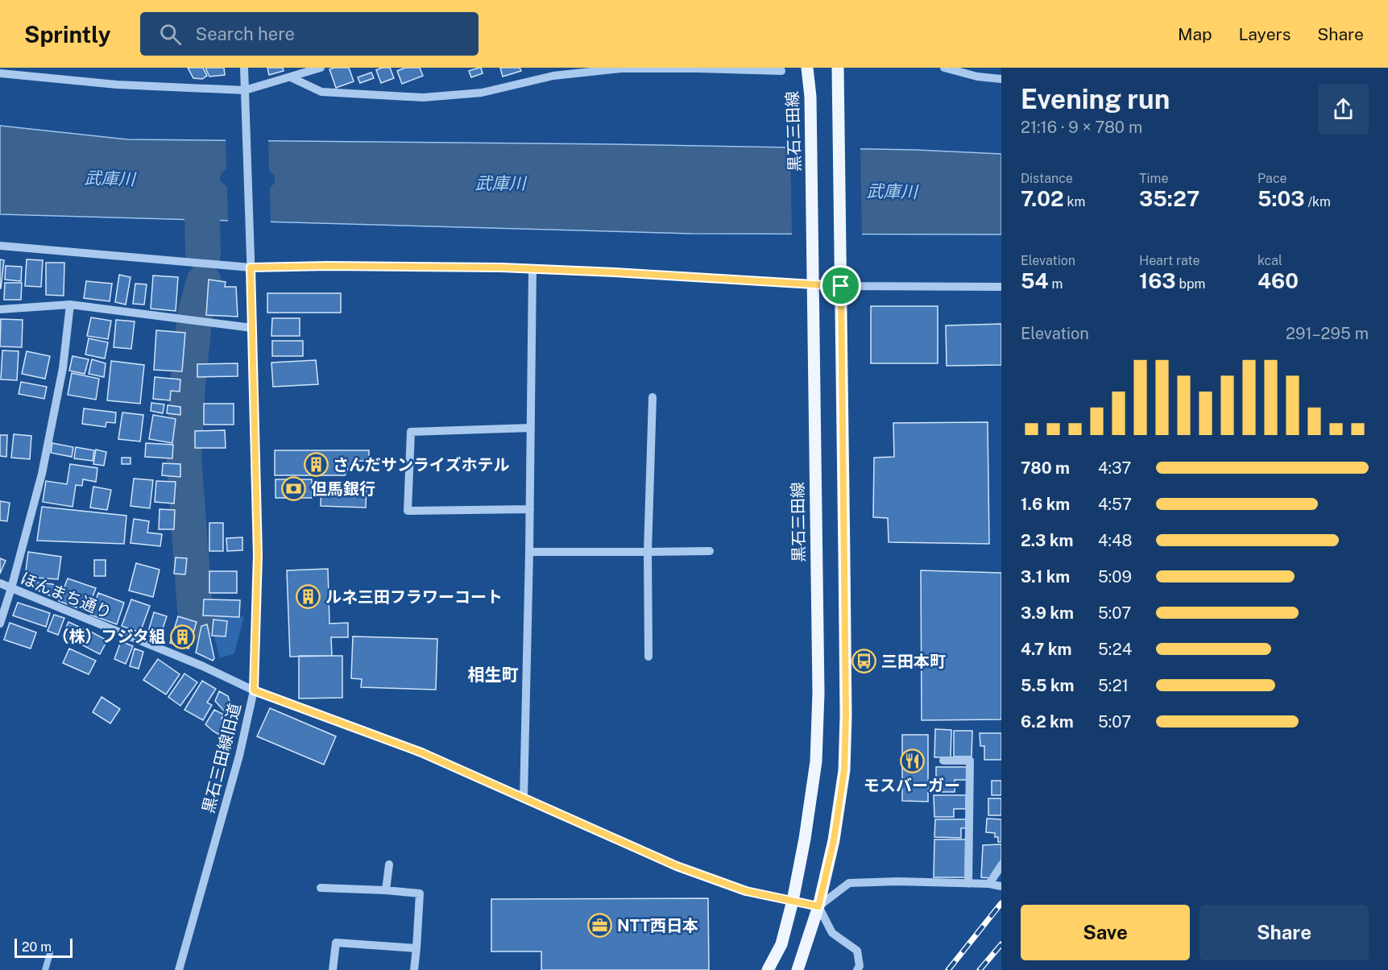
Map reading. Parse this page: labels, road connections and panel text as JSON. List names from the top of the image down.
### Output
{
  "streets": {
    "main road": ["黒石三田線"],
    "street": ["ほんまち通り", "黒石三田線旧道"]
  },
  "crossings": [
    ["黒石三田線", "ほんまち通り"],
    ["ほんまち通り", "黒石三田線旧道"]
  ],
  "districts": ["相生町"],
  "water": ["武庫川"],
  "places": {
    "building": ["さんだサンライズホテル", "ルネ三田フラワーコート", "（株）フジタ組"],
    "bank": ["但馬銀行"],
    "bus stop": ["三田本町"],
    "restaurant": ["モスバーガー"],
    "office": ["NTT西日本"]
  },
  "scale_bar": "20 m",
  "page": {
    "header": "Sprintly",
    "search": "Search here",
    "nav": ["Map", "Layers", "Share"],
    "heading": ["Evening run", "21:16 · 9 × 780 m"],
    "stats": [
      ["Distance", "7.02 km"],
      ["Time", "35:27"],
      ["Pace", "5:03 /km"],
      ["Elevation", "54 m"],
      ["Heart rate", "163 bpm"],
      ["kcal", "460"]
    ],
    "chart": ["Elevation", "291–295 m"],
    "list": [
      {
        "name": "780 m",
        "note": "4:37"
      },
      {
        "name": "1.6 km",
        "note": "4:57"
      },
      {
        "name": "2.3 km",
        "note": "4:48"
      },
      {
        "name": "3.1 km",
        "note": "5:09"
      },
      {
        "name": "3.9 km",
        "note": "5:07"
      },
      {
        "name": "4.7 km",
        "note": "5:24"
      },
      {
        "name": "5.5 km",
        "note": "5:21"
      },
      {
        "name": "6.2 km",
        "note": "5:07"
      }
    ],
    "buttons": ["Save", "Share"],
    "scale": "20 m"
  }
}
